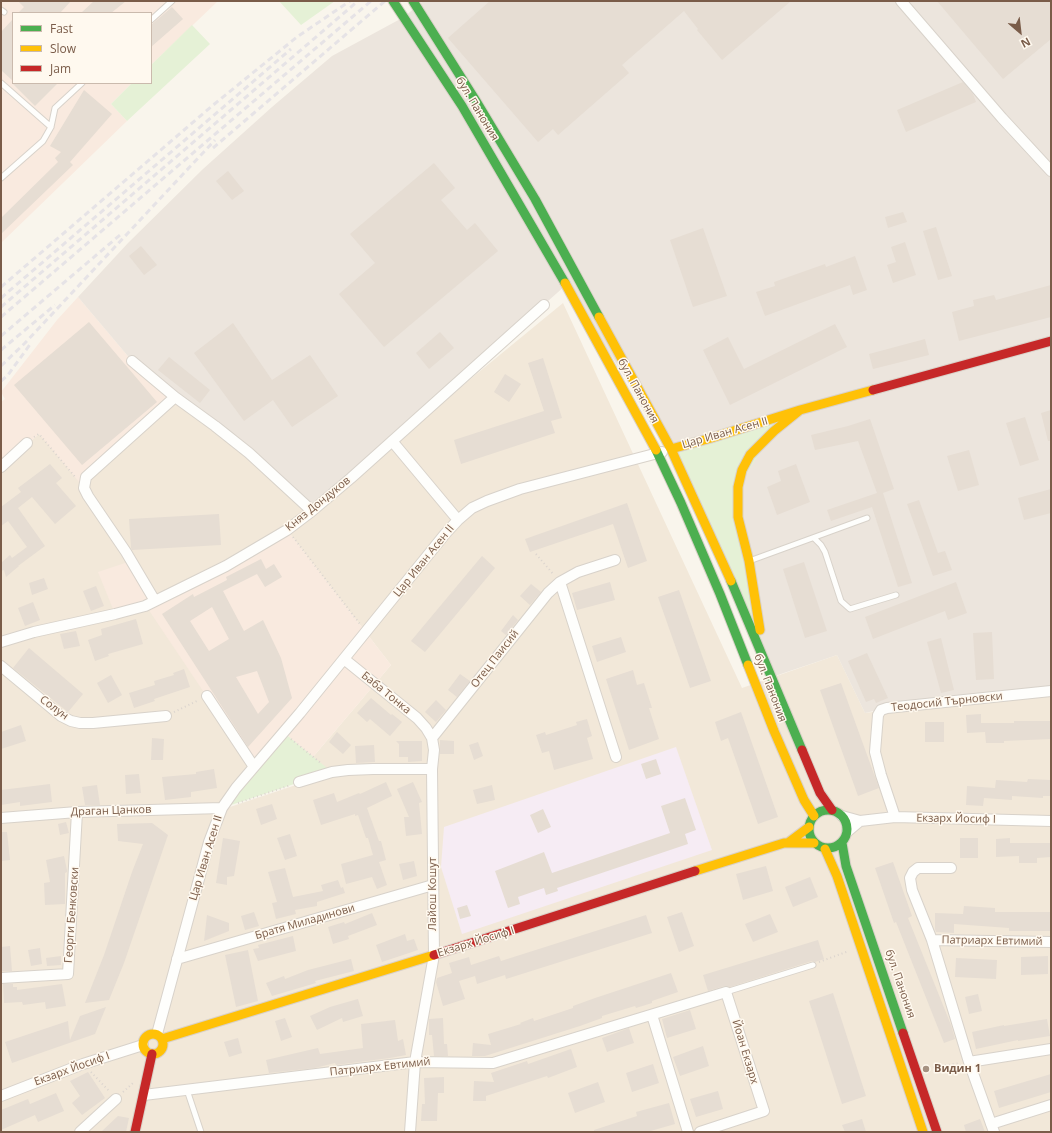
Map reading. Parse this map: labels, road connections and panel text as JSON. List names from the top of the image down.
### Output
{
  "streets": {
    "main road": ["бул. Панония", "Цар Иван Асен II", "Екзарх Йосиф I"],
    "street": [
      "Княз Дондуков",
      "Отец Паисий",
      "Баба Тонка",
      "Теодосий Търновски",
      "Солун",
      "Драган Цанков",
      "Лайош Кошут",
      "Георги Бенковски",
      "Братя Миладинови",
      "Патриарх Евтимий",
      "Йоан Екзарх"
    ]
  },
  "crossings": [
    ["бул. Панония", "Цар Иван Асен II"],
    ["бул. Панония", "Екзарх Йосиф I"],
    ["Цар Иван Асен II", "Баба Тонка"],
    ["Цар Иван Асен II", "Драган Цанков"],
    ["Цар Иван Асен II", "Екзарх Йосиф I"],
    ["Цар Иван Асен II", "Братя Миладинови"],
    ["Отец Паисий", "Лайош Кошут"],
    ["Баба Тонка", "Лайош Кошут"],
    ["Теодосий Търновски", "Екзарх Йосиф I"],
    ["Драган Цанков", "Георги Бенковски"],
    ["Екзарх Йосиф I", "Лайош Кошут"],
    ["Лайош Кошут", "Братя Миладинови"],
    ["Лайош Кошут", "Патриарх Евтимий"],
    ["Патриарх Евтимий", "Йоан Екзарх"]
  ],
  "places": ["Видин 1"],
  "legend": ["Fast", "Slow", "Jam"],
  "north": "bottom right"
}
